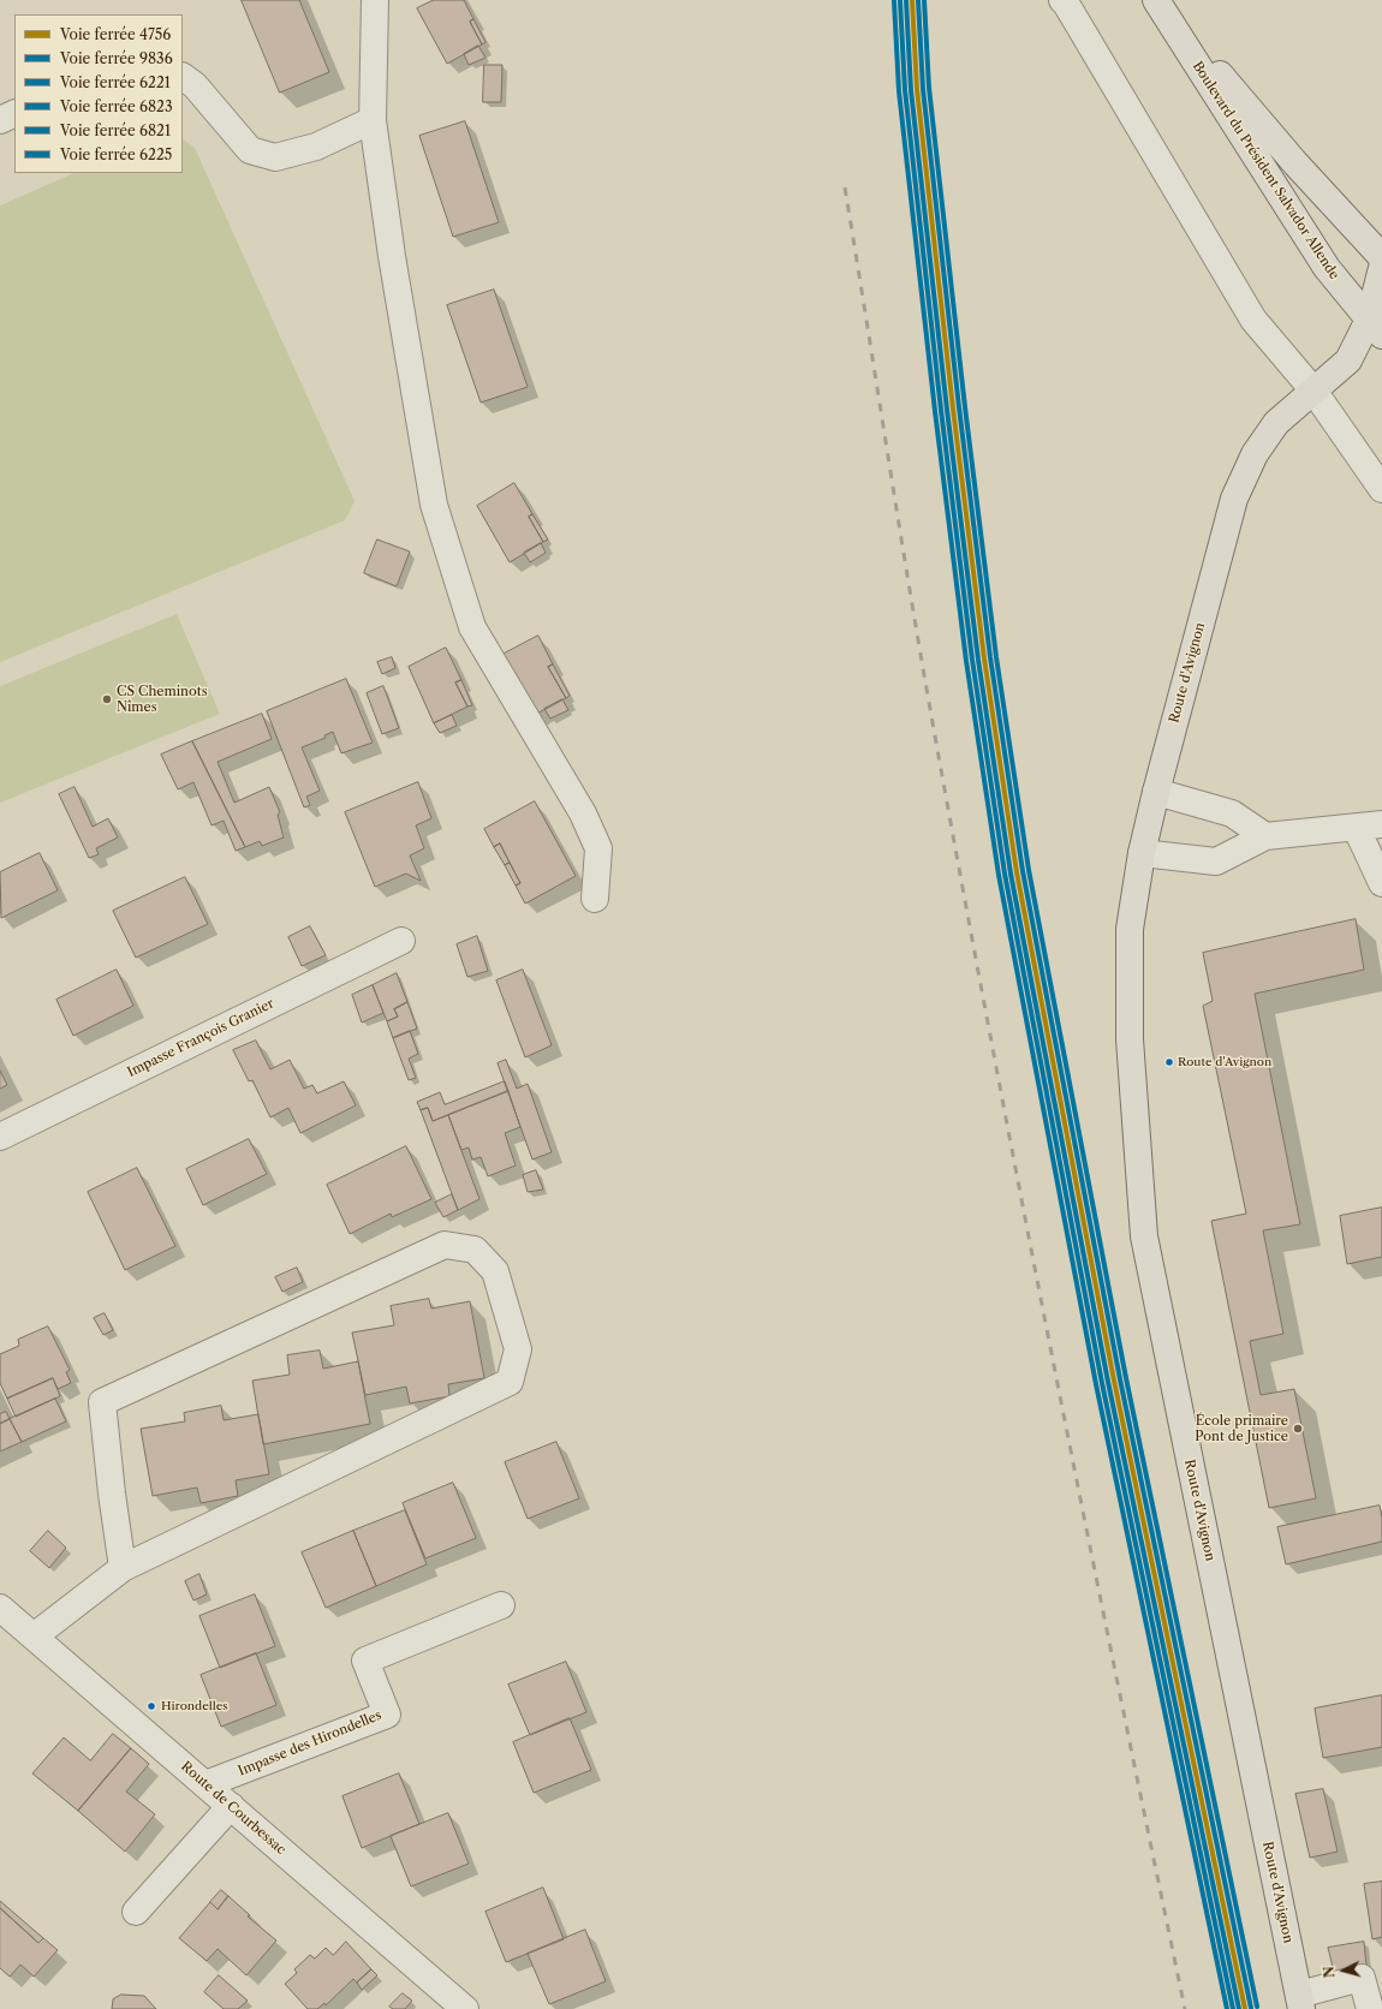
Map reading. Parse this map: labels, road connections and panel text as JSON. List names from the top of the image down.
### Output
{
  "streets": {
    "main road": ["Boulevard du Président Salvador Allende", "Route d'Avignon"],
    "street": ["Impasse François Granier", "Impasse des Hirondelles", "Route de Courbessac"]
  },
  "crossings": [
    ["Boulevard du Président Salvador Allende", "Route d'Avignon"],
    ["Impasse des Hirondelles", "Route de Courbessac"]
  ],
  "places": [
    "CS Cheminots Nîmes",
    "Route d'Avignon",
    "École primaire Pont de Justice",
    "Hirondelles"
  ],
  "lines": [
    "rail line 4756",
    "rail line 9836",
    "rail line 6221",
    "rail line 6821",
    "rail line 6823",
    "rail line 6225"
  ],
  "legend": [
    "Voie ferrée 4756",
    "Voie ferrée 9836",
    "Voie ferrée 6221",
    "Voie ferrée 6823",
    "Voie ferrée 6821",
    "Voie ferrée 6225"
  ],
  "north": "left"
}
